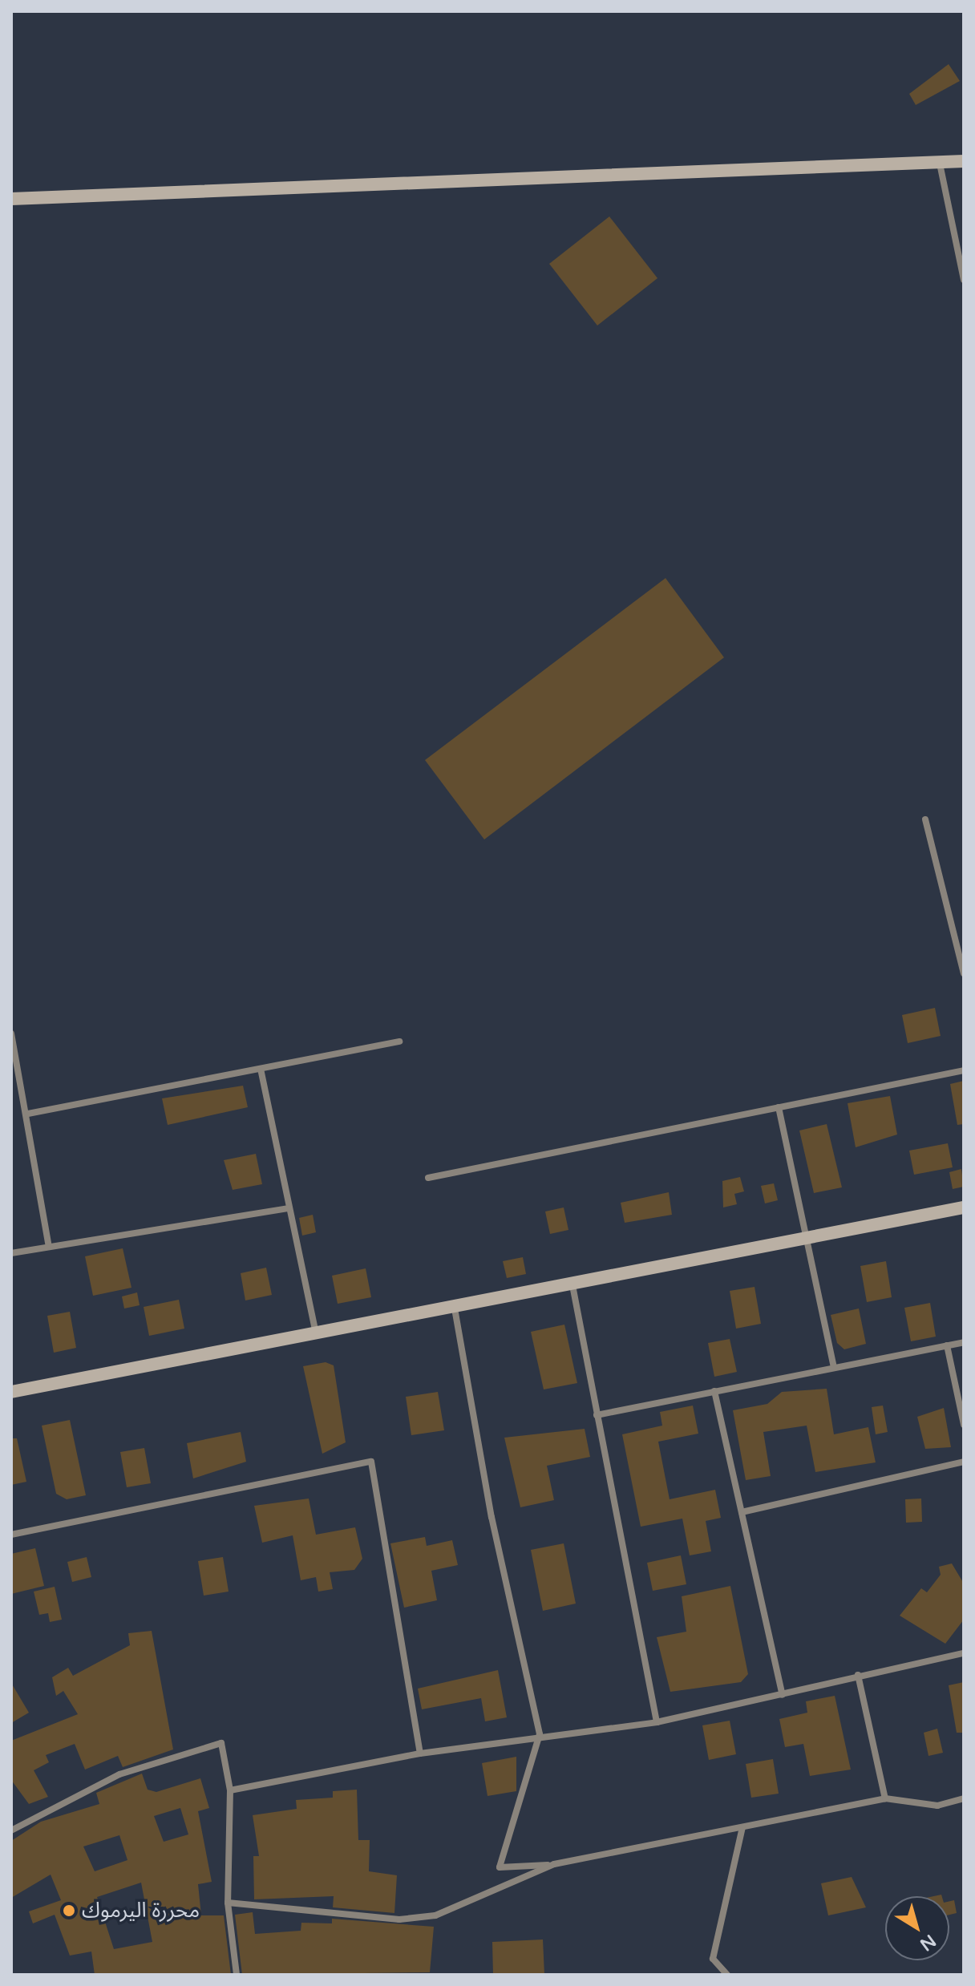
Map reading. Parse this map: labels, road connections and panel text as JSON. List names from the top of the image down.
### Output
{
  "places": ["محررة اليرموك"],
  "north": "bottom right"
}
